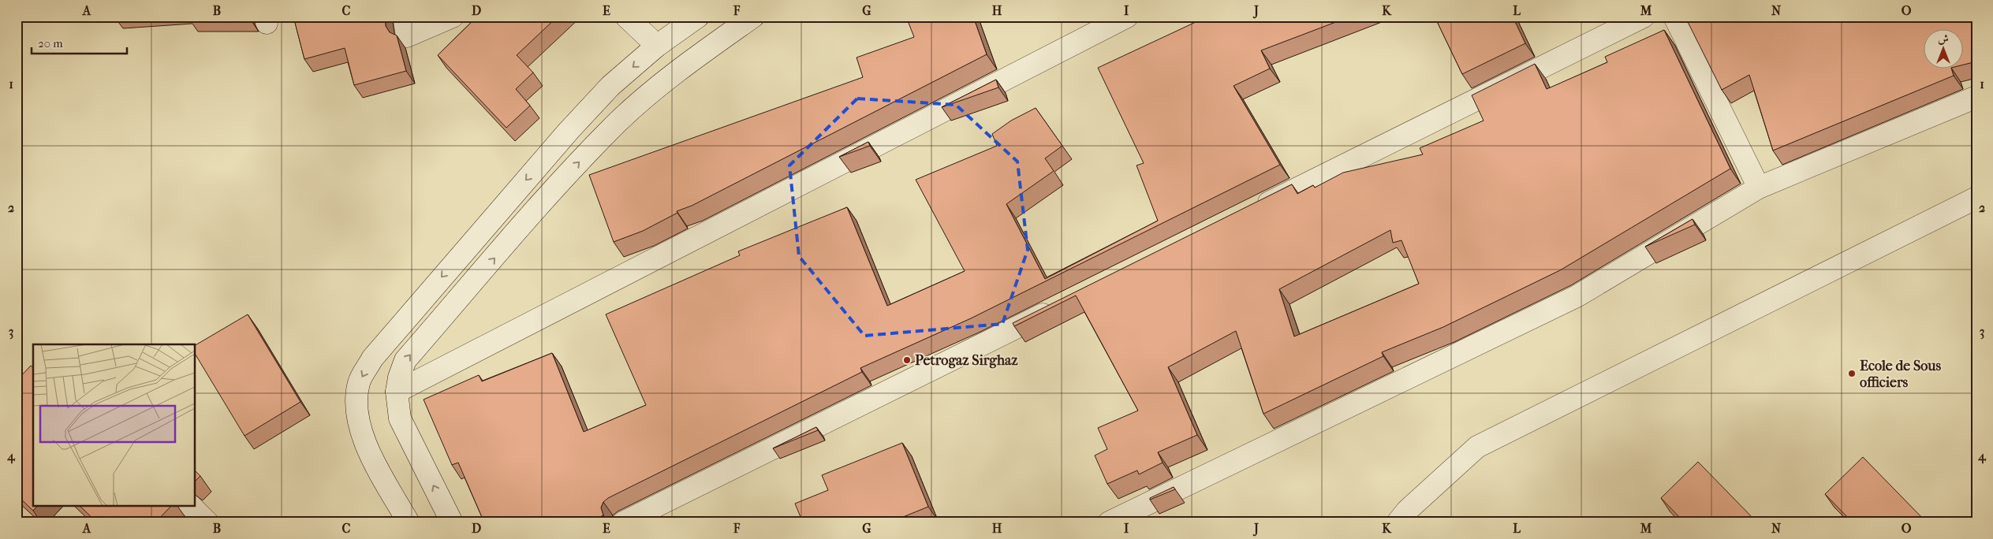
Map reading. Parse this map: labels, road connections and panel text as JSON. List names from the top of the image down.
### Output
{
  "places": ["Petrogaz Sirghaz", "Ecole de Sous officiers"],
  "scale_bar": "20 m",
  "north": "top",
  "grid": {
    "columns": [
      "A",
      "B",
      "C",
      "D",
      "E",
      "F",
      "G",
      "H",
      "I",
      "J",
      "K",
      "L",
      "M",
      "N",
      "O"
    ],
    "rows": [
      "1",
      "2",
      "3",
      "4"
    ]
  }
}
